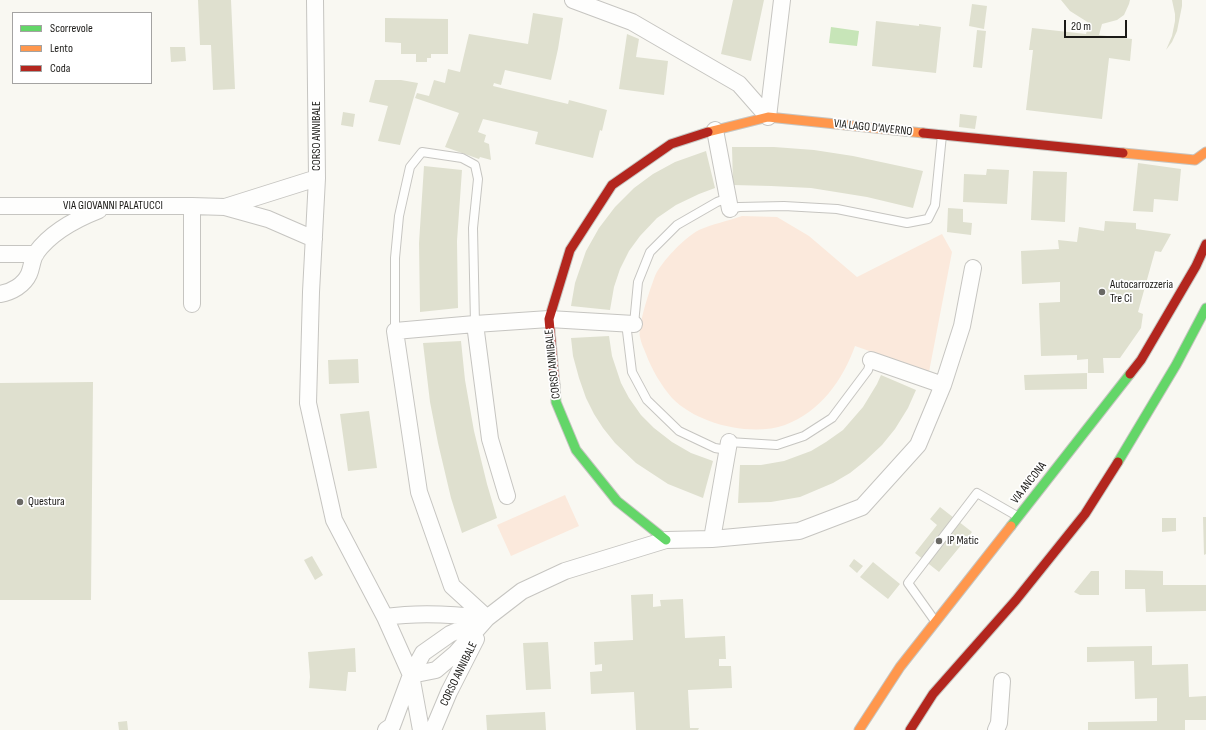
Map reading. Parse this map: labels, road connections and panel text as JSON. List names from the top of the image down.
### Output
{
  "streets": {
    "street": [
      "VIA LAGO D'AVERNO",
      "CORSO ANNIBALE",
      "VIA GIOVANNI PALATUCCI",
      "VIA ANCONA"
    ]
  },
  "crossings": [
    ["VIA LAGO D'AVERNO", "CORSO ANNIBALE"],
    ["CORSO ANNIBALE", "VIA GIOVANNI PALATUCCI"]
  ],
  "places": ["Autocarrozzeria Tre Ci", "Questura", "IP Matic"],
  "legend": ["Scorrevole", "Lento", "Coda"],
  "scale_bar": "20 m"
}
